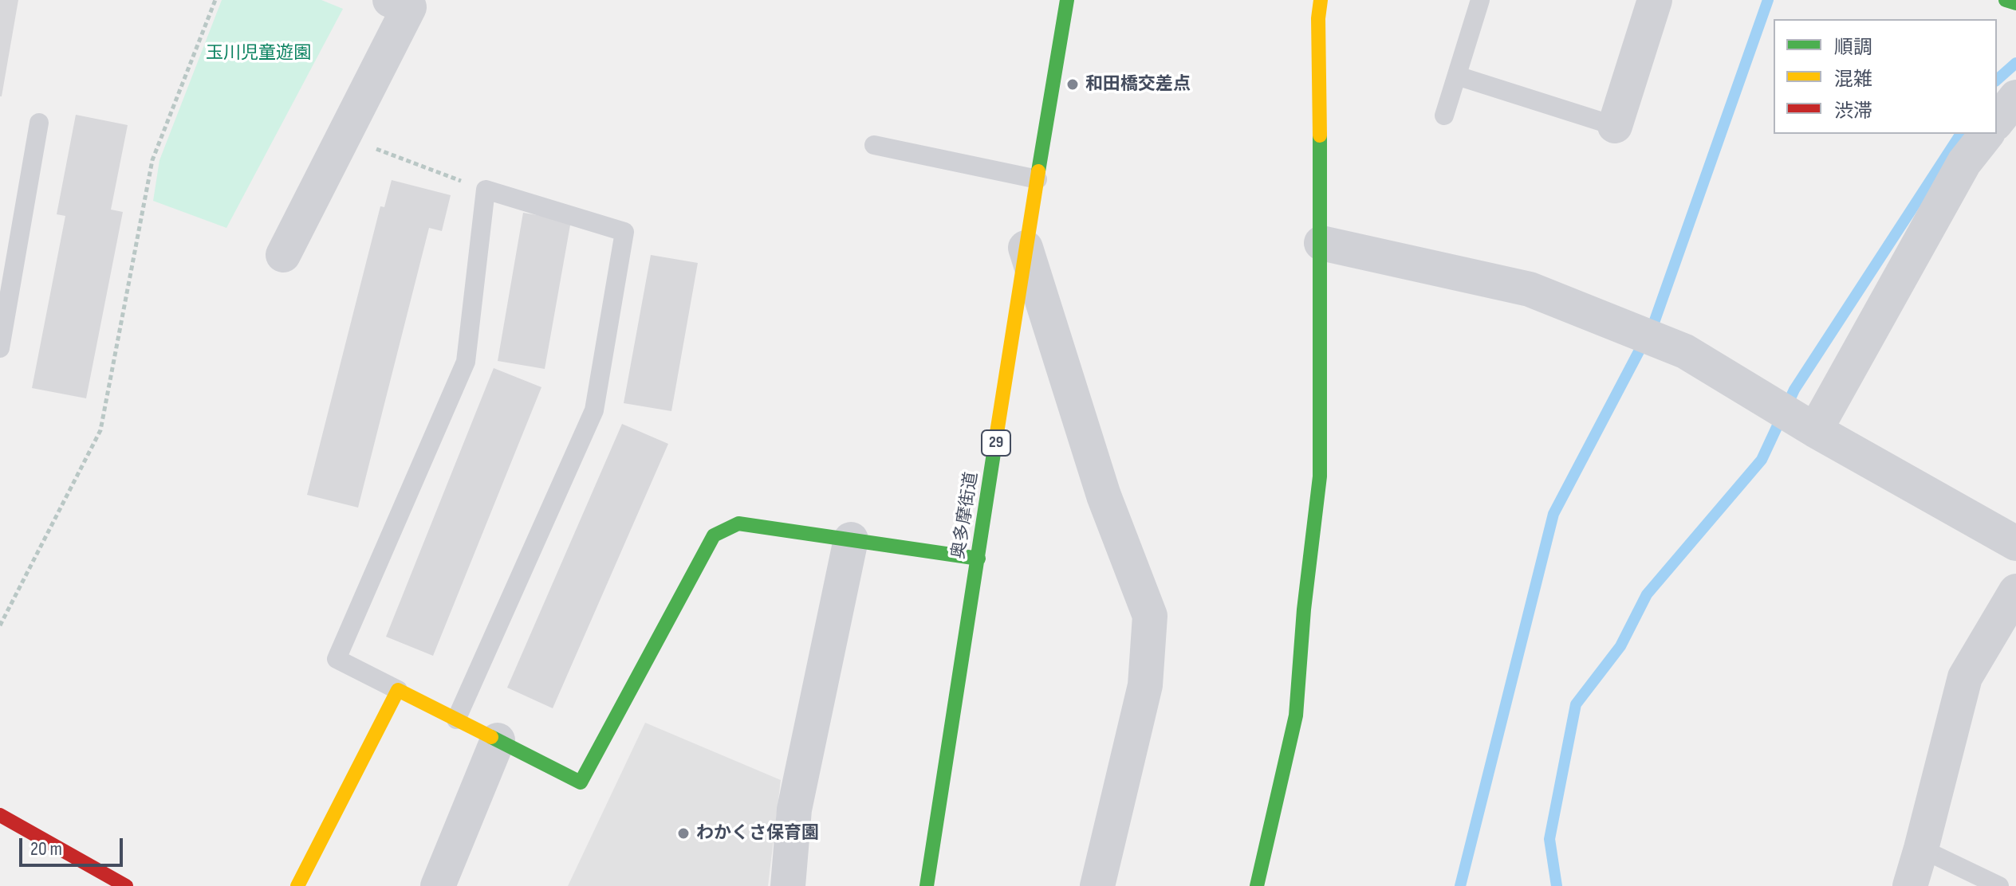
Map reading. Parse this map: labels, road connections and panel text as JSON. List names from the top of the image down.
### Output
{
  "streets": {
    "street": ["29", "奥多摩街道"]
  },
  "parks": ["玉川児童遊園"],
  "places": ["和田橋交差点", "わかくさ保育園"],
  "legend": ["順調", "混雑", "渋滞"],
  "scale_bar": "20 m"
}
